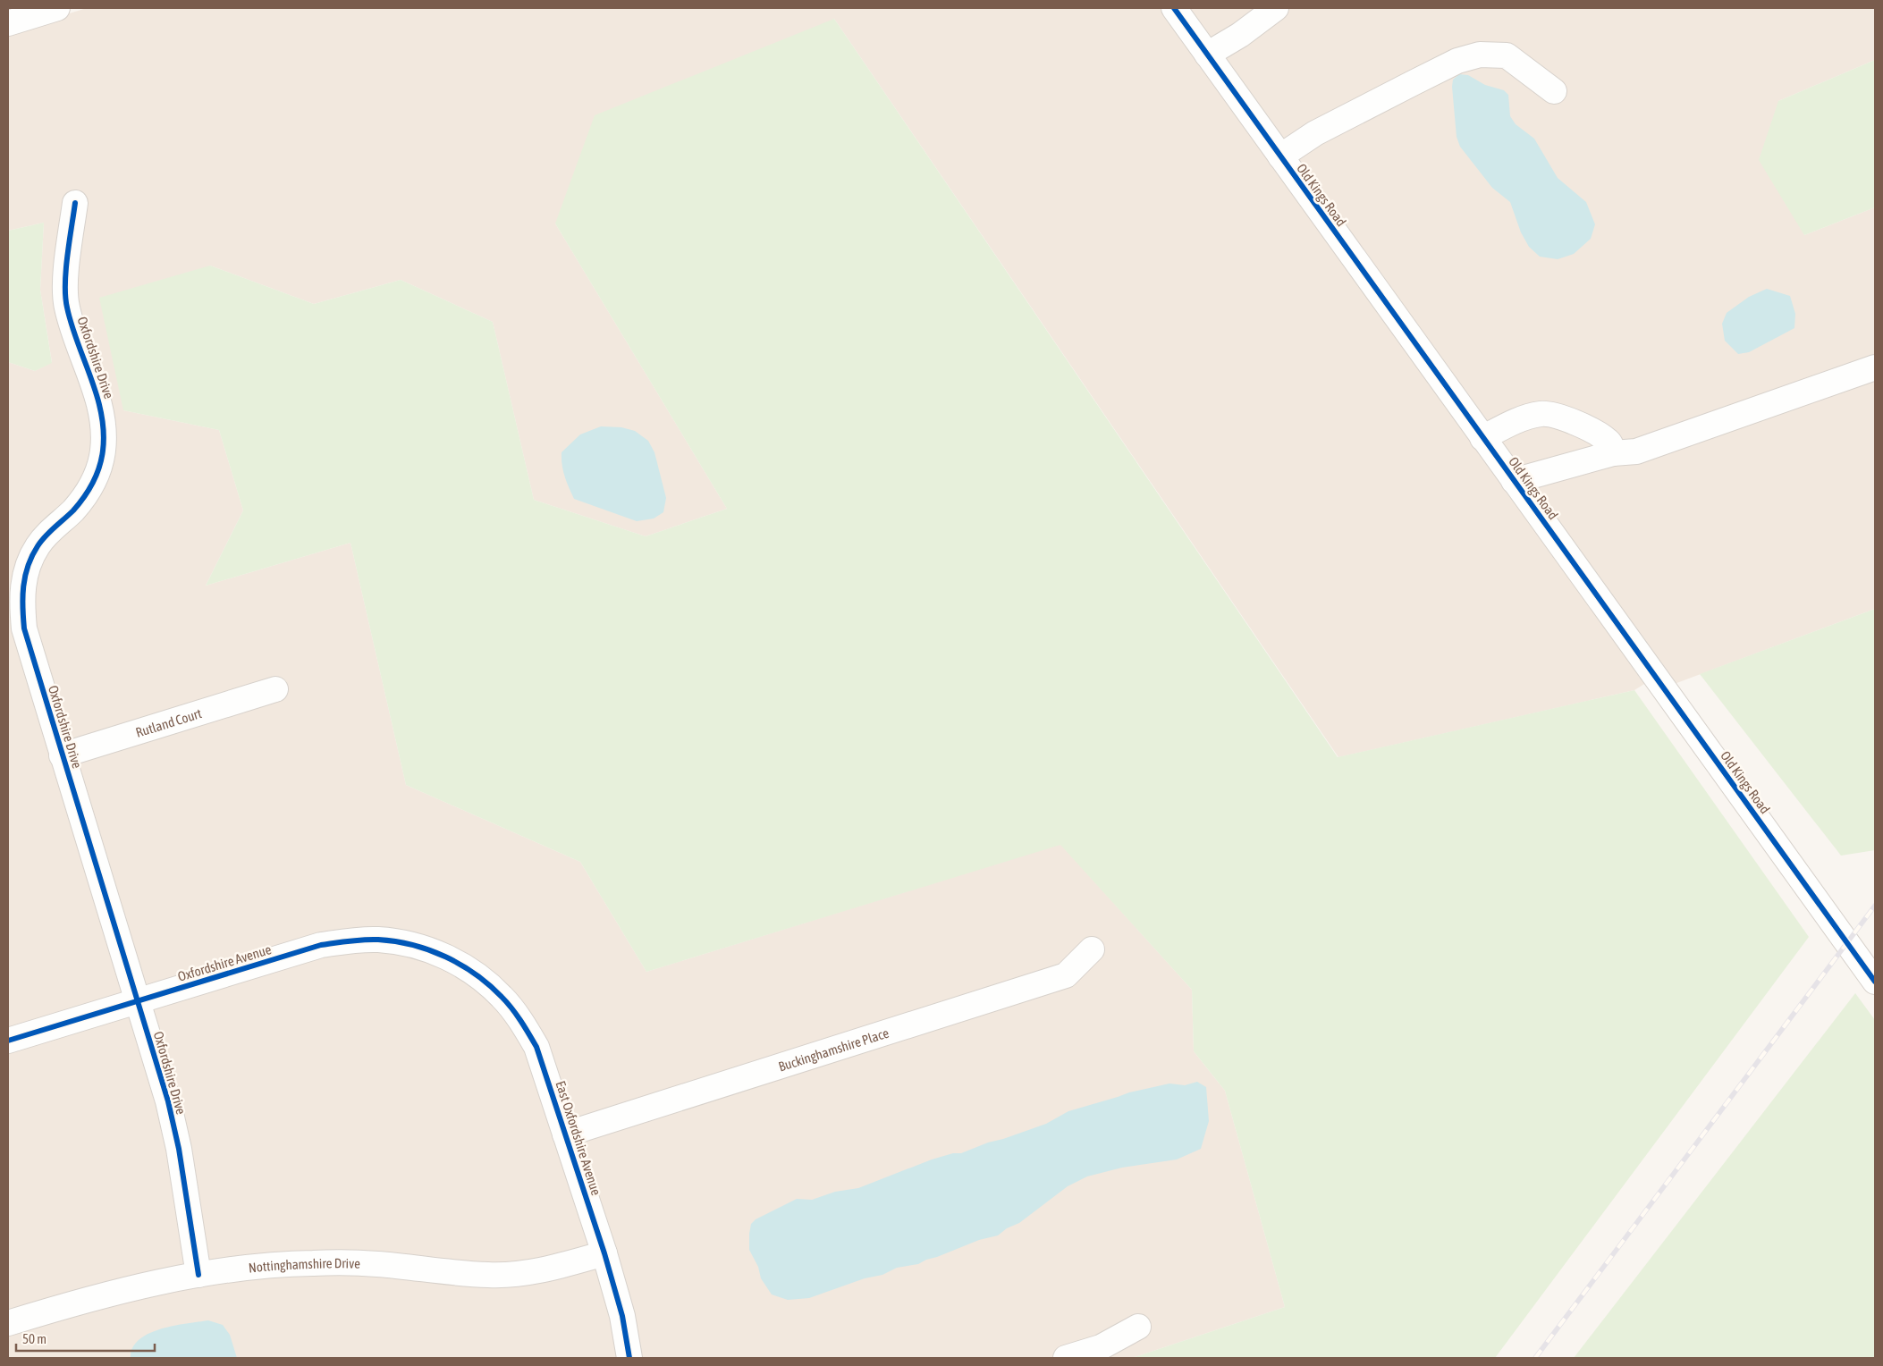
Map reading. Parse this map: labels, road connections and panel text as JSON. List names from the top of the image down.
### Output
{
  "streets": {
    "street": [
      "Old Kings Road",
      "Oxfordshire Drive",
      "Rutland Court",
      "Oxfordshire Avenue",
      "Buckinghamshire Place",
      "East Oxfordshire Avenue",
      "Nottinghamshire Drive"
    ]
  },
  "crossings": [
    ["Oxfordshire Drive", "Rutland Court"],
    ["Oxfordshire Drive", "Oxfordshire Avenue"],
    ["Oxfordshire Drive", "Nottinghamshire Drive"],
    ["Oxfordshire Avenue", "East Oxfordshire Avenue"],
    ["Buckinghamshire Place", "East Oxfordshire Avenue"],
    ["East Oxfordshire Avenue", "Nottinghamshire Drive"]
  ],
  "scale_bar": "50 m"
}
